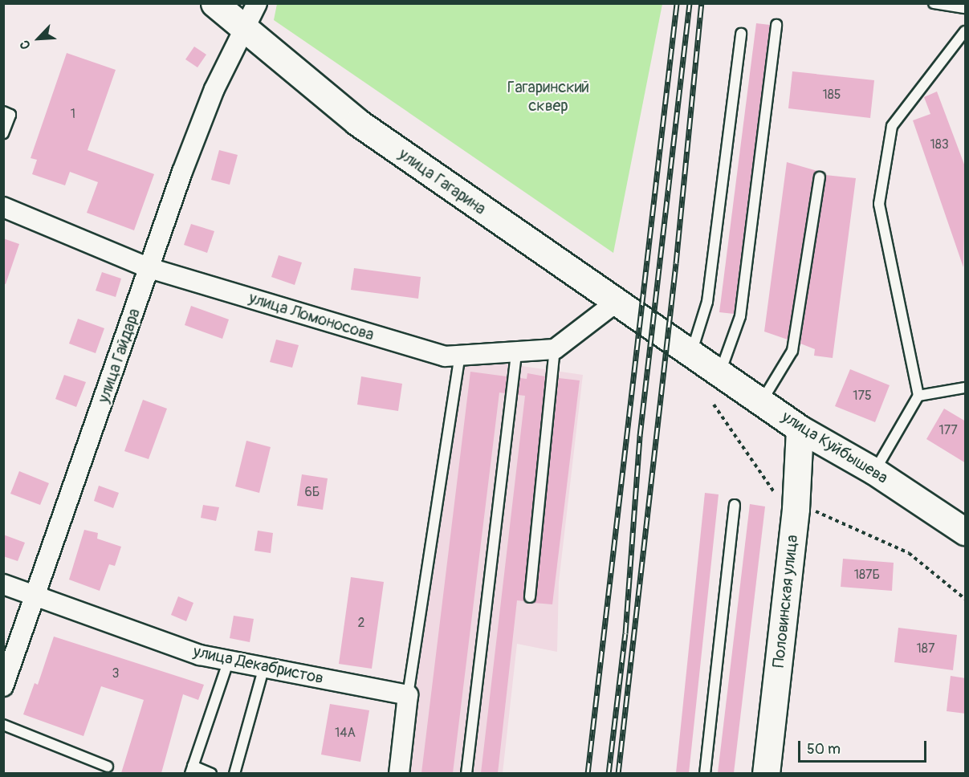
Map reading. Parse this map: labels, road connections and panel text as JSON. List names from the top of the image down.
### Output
{
  "streets": {
    "main road": ["улица Гагарина", "улица Куйбышева", "Половинская улица"],
    "street": ["улица Ломоносова", "улица Гайдара", "улица Декабристов"]
  },
  "crossings": [
    ["улица Гагарина", "улица Гайдара"],
    ["улица Гагарина", "улица Куйбышева"],
    ["улица Ломоносова", "улица Гайдара"],
    ["улица Гайдара", "улица Декабристов"],
    ["улица Куйбышева", "Половинская улица"]
  ],
  "parks": ["Гагаринский сквер"],
  "house_numbers": [
    "185",
    "1",
    "183",
    "175",
    "177",
    "6Б",
    "187Б",
    "2",
    "187",
    "3",
    "14А"
  ],
  "scale_bar": "50 m",
  "north": "bottom left"
}
